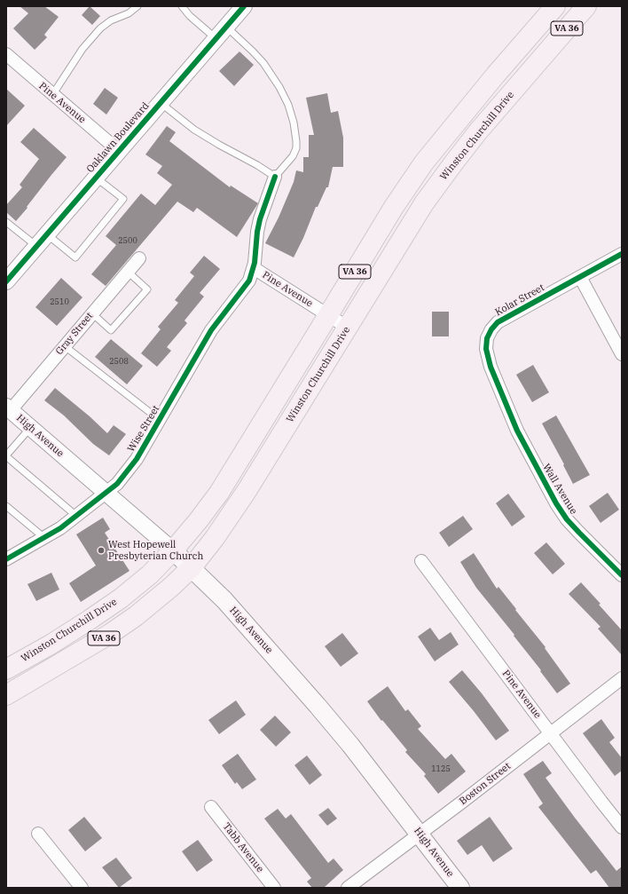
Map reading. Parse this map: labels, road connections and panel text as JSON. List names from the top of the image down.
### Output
{
  "streets": {
    "highway": ["VA 36", "Winston Churchill Drive"],
    "main road": ["High Avenue"],
    "street": [
      "Pine Avenue",
      "Oaklawn Boulevard",
      "Kolar Street",
      "Gray Street",
      "Wise Street",
      "Wall Avenue",
      "Boston Street",
      "Tabb Avenue"
    ]
  },
  "crossings": [
    ["Pine Avenue", "Winston Churchill Drive"],
    ["Pine Avenue", "Oaklawn Boulevard"],
    ["Pine Avenue", "Wise Street"],
    ["Pine Avenue", "Boston Street"],
    ["Winston Churchill Drive", "High Avenue"],
    ["Kolar Street", "Wall Avenue"],
    ["Gray Street", "High Avenue"],
    ["Wise Street", "High Avenue"],
    ["High Avenue", "Boston Street"]
  ],
  "places": ["West Hopewell Presbyterian Church"],
  "house_numbers": [
    "2500",
    "2510",
    "2508",
    "1125"
  ]
}
